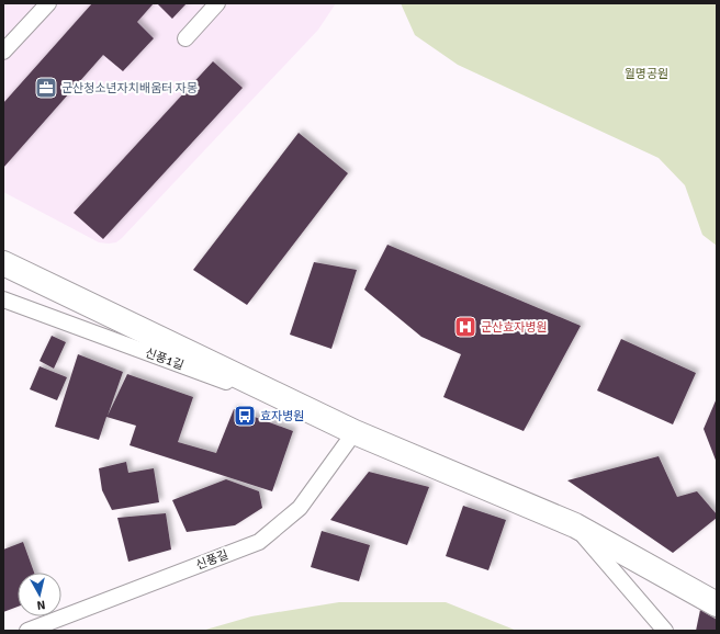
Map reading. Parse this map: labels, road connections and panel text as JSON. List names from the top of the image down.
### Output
{
  "streets": {
    "lane": ["신풍1길", "신풍길"]
  },
  "parks": ["월명공원"],
  "places": {
    "office": ["군산청소년자치배움터 자몽"],
    "hospital": ["군산효자병원"],
    "bus stop": ["효자병원"]
  },
  "north": "bottom"
}
